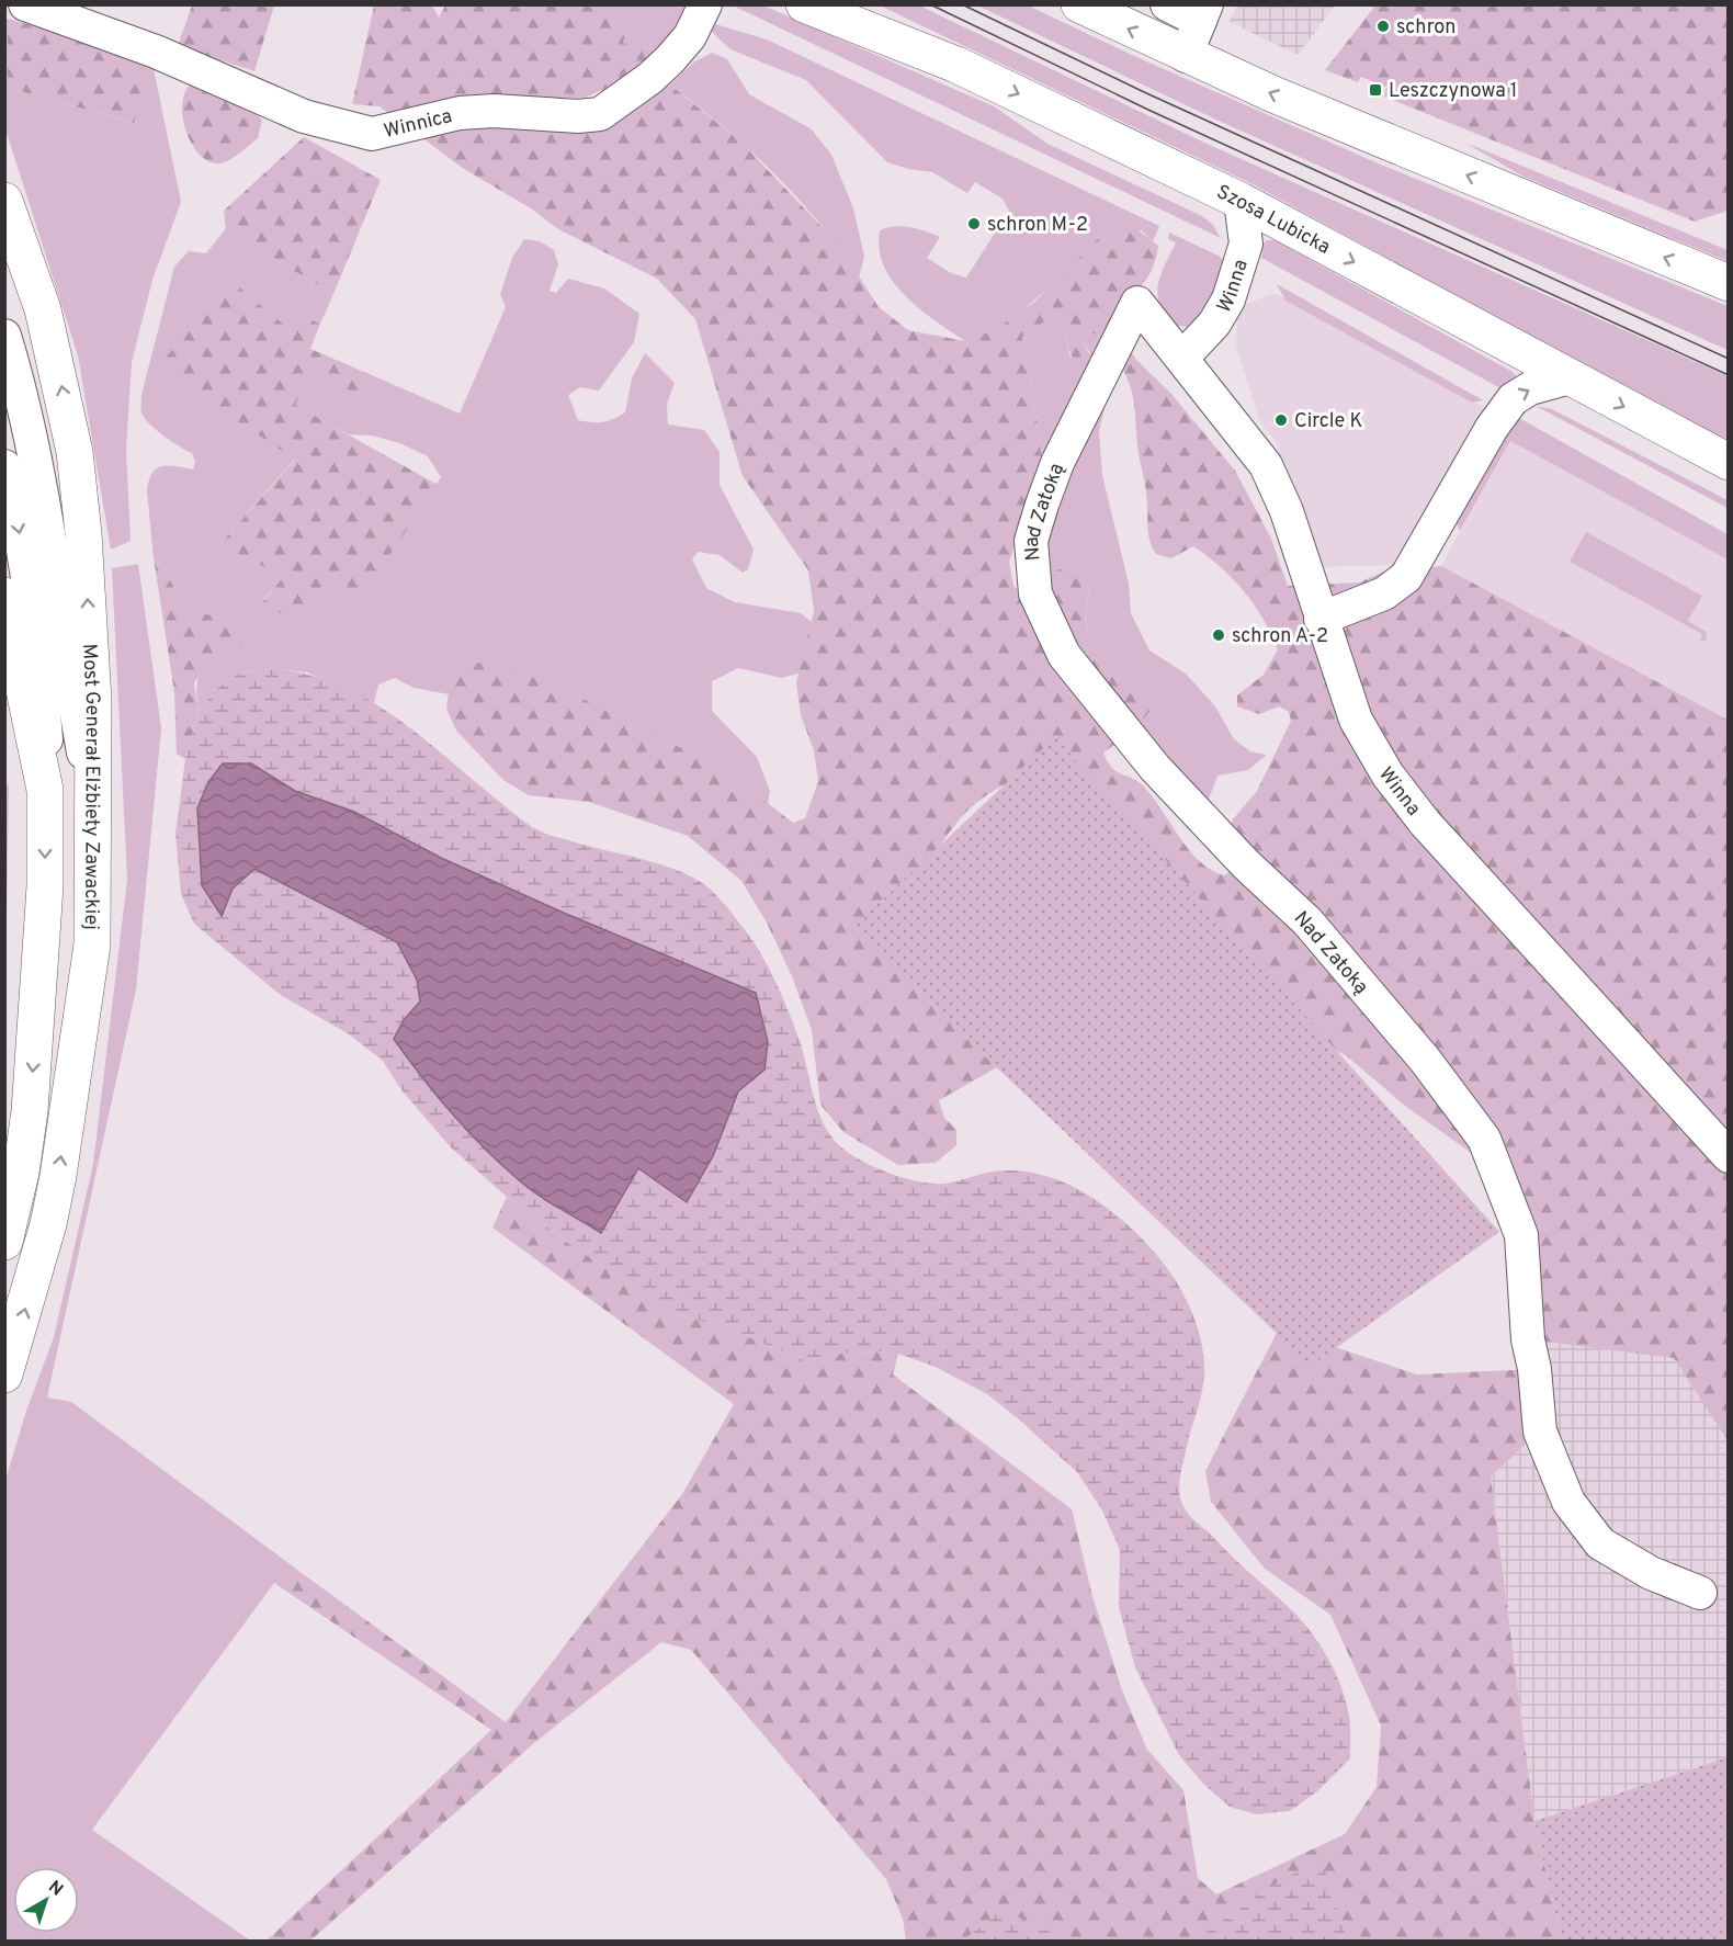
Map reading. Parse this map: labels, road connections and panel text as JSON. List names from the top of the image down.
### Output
{
  "streets": {
    "main road": ["Szosa Lubicka", "Most Generał Elżbiety Zawackiej"],
    "street": ["Winnica", "Winna", "Nad Zatoką"]
  },
  "crossings": [
    ["Szosa Lubicka", "Winna"],
    ["Winna", "Nad Zatoką"]
  ],
  "places": {
    "other": [
      "schron",
      "schron M-2",
      "Circle K",
      "schron A-2"
    ],
    "transit": ["Leszczynowa 1"]
  },
  "north": "top right"
}
